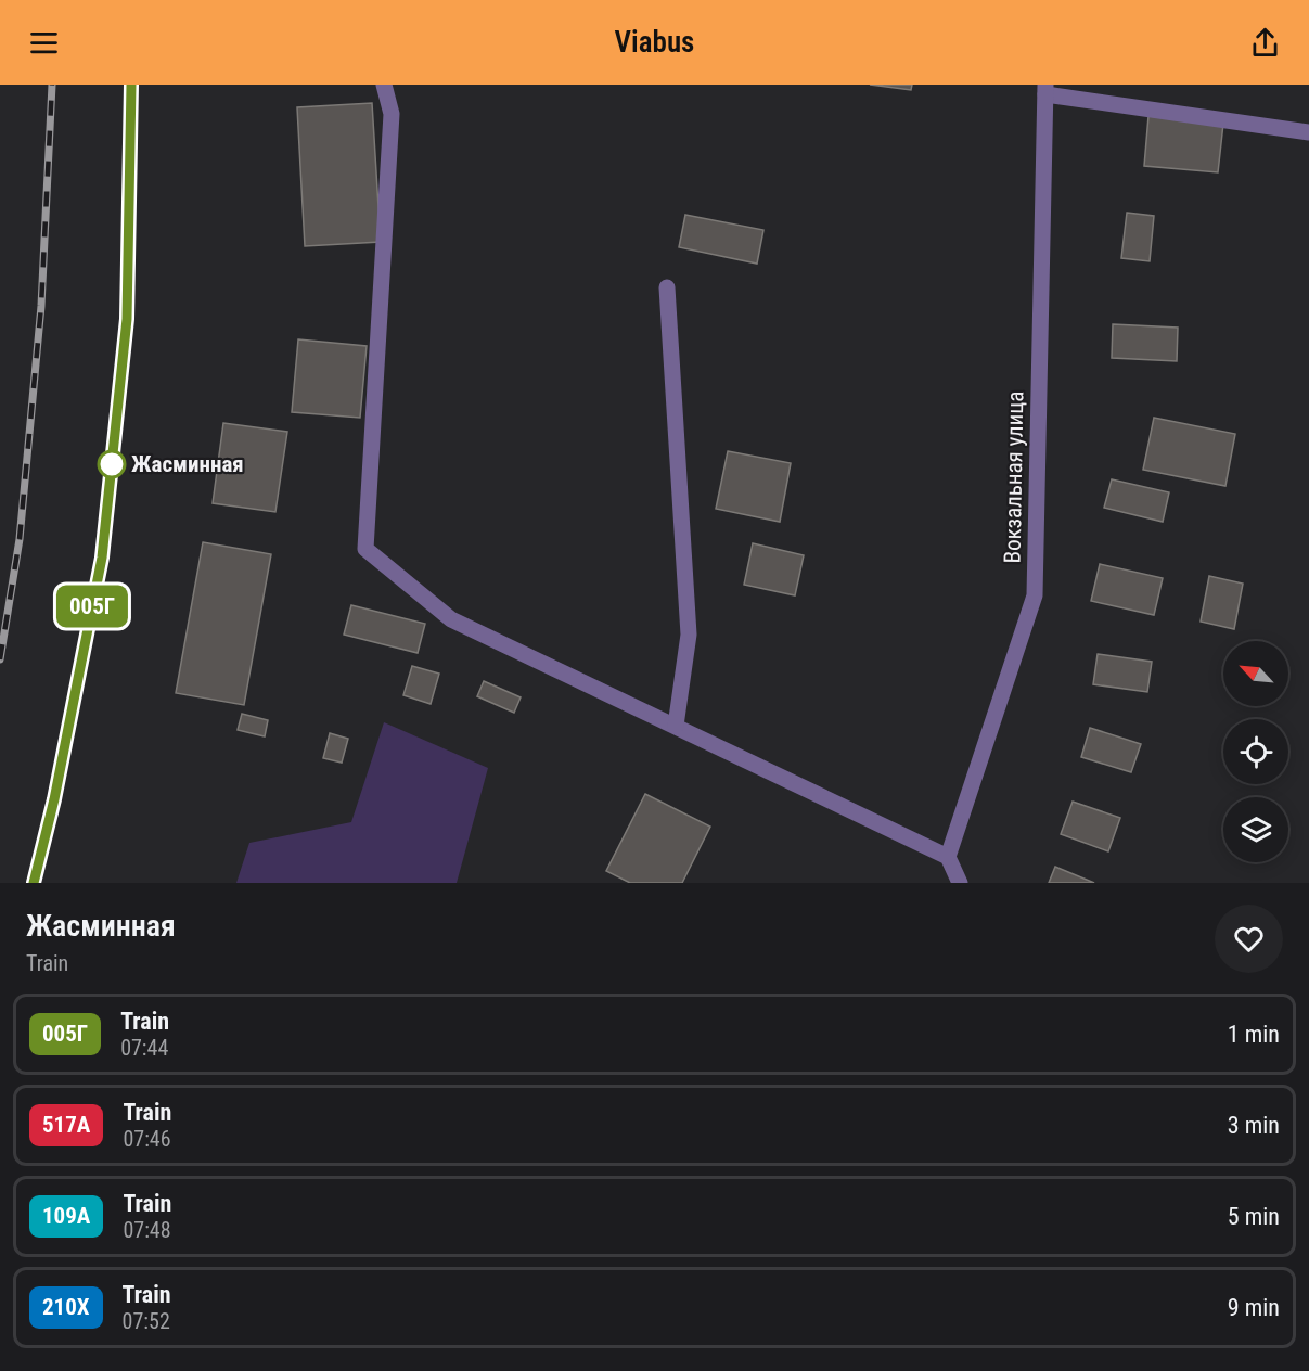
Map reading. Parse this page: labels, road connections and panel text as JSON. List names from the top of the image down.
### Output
{
  "streets": {
    "street": ["Вокзальная улица"]
  },
  "places": ["Жасминная"],
  "north": "top left",
  "page": {
    "header": "Viabus",
    "on_map": "005Г",
    "heading": ["Жасминная", "Train"],
    "list": [
      {
        "mark": "005Г",
        "name": "Train",
        "note": "07:44",
        "value": "1 min"
      },
      {
        "mark": "517А",
        "name": "Train",
        "note": "07:46",
        "value": "3 min"
      },
      {
        "mark": "109А",
        "name": "Train",
        "note": "07:48",
        "value": "5 min"
      },
      {
        "mark": "210Х",
        "name": "Train",
        "note": "07:52",
        "value": "9 min"
      }
    ]
  }
}
